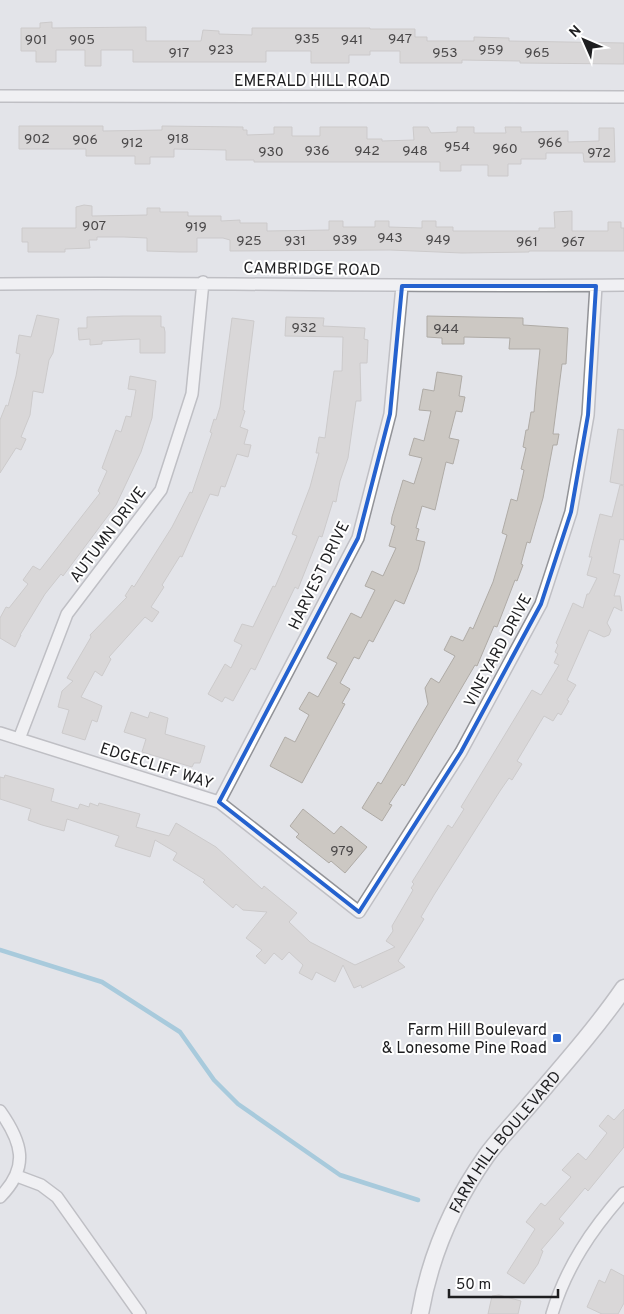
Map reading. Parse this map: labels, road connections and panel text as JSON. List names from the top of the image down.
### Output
{
  "streets": {
    "main road": ["FARM HILL BOULEVARD"],
    "street": [
      "EMERALD HILL ROAD",
      "CAMBRIDGE ROAD",
      "AUTUMN DRIVE",
      "HARVEST DRIVE",
      "VINEYARD DRIVE",
      "EDGECLIFF WAY"
    ]
  },
  "crossings": [
    ["CAMBRIDGE ROAD", "AUTUMN DRIVE"],
    ["CAMBRIDGE ROAD", "HARVEST DRIVE"],
    ["CAMBRIDGE ROAD", "VINEYARD DRIVE"],
    ["AUTUMN DRIVE", "EDGECLIFF WAY"],
    ["HARVEST DRIVE", "EDGECLIFF WAY"],
    ["VINEYARD DRIVE", "EDGECLIFF WAY"]
  ],
  "places": {
    "transit": ["Farm Hill Boulevard & Lonesome Pine Road"]
  },
  "house_numbers": [
    "935",
    "947",
    "901",
    "905",
    "941",
    "923",
    "959",
    "917",
    "953",
    "965",
    "902",
    "918",
    "906",
    "912",
    "966",
    "954",
    "960",
    "936",
    "942",
    "948",
    "930",
    "972",
    "907",
    "919",
    "943",
    "939",
    "949",
    "925",
    "931",
    "961",
    "967",
    "932",
    "944",
    "979"
  ],
  "scale_bar": "50 m",
  "north": "top left"
}
